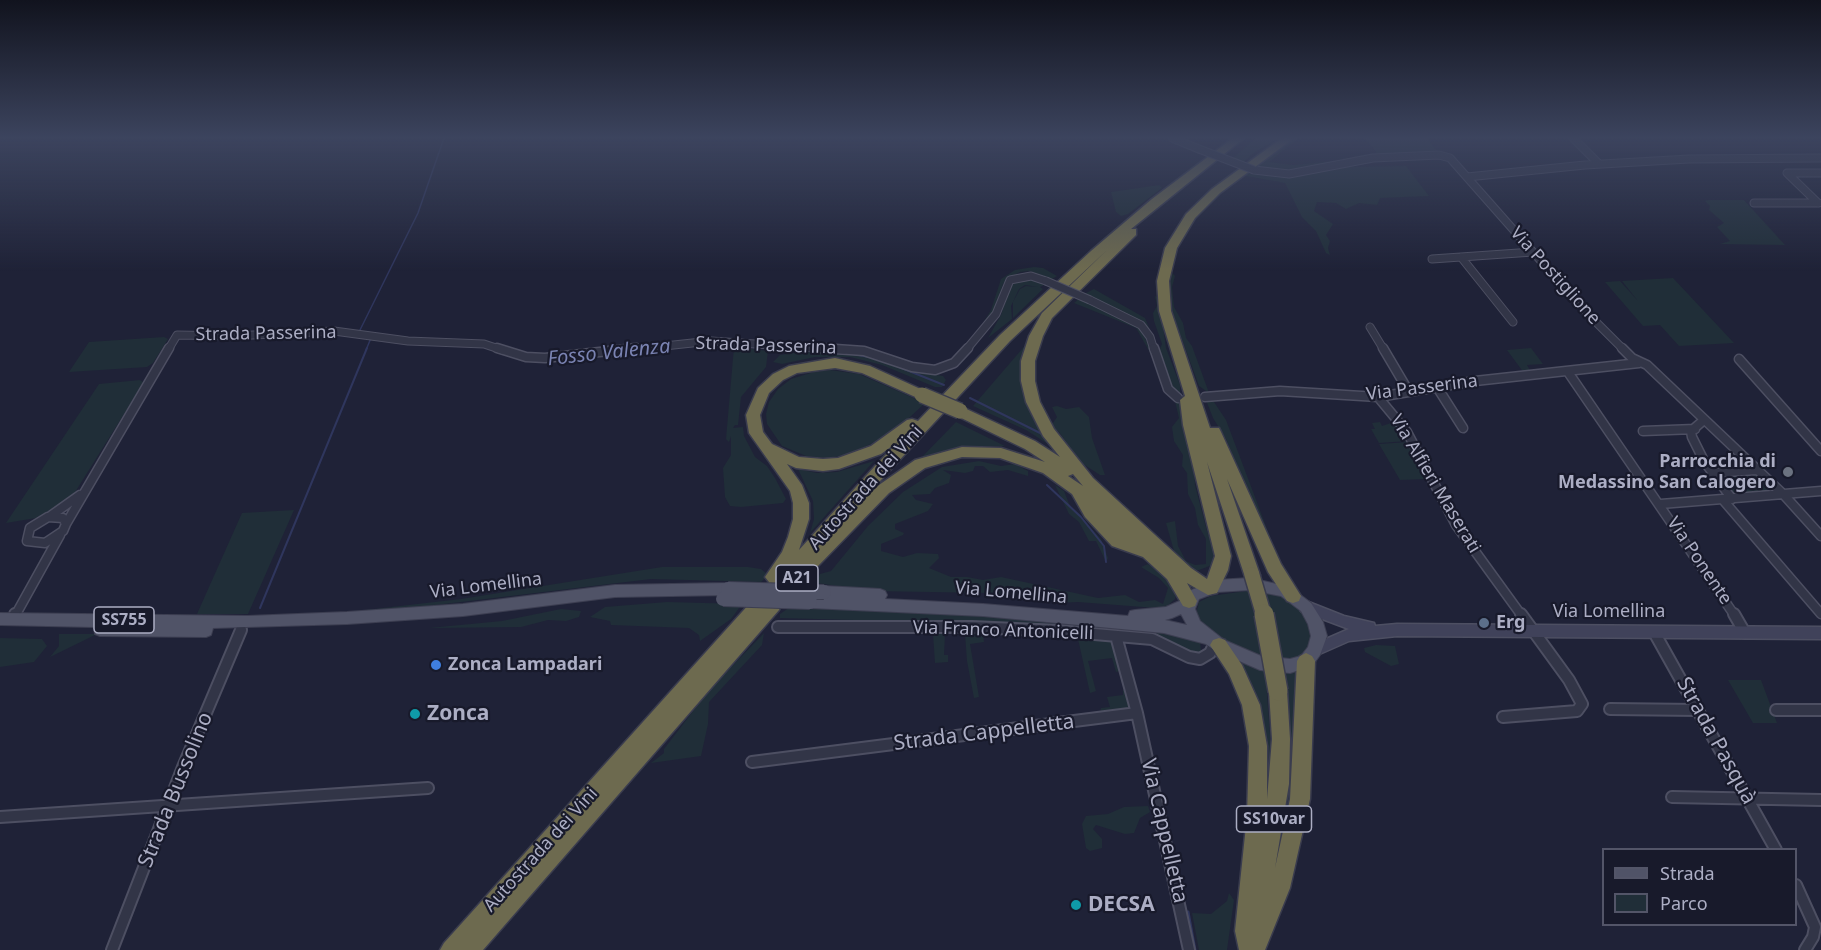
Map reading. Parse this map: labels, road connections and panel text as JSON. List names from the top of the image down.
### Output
{
  "streets": {
    "highway": ["Autostrada dei Vini", "A21", "SS10var"],
    "main road": ["Via Lomellina", "SS755"],
    "street": [
      "Via Postiglione",
      "Strada Passerina",
      "Via Passerina",
      "Via Alfieri Maserati",
      "Via Ponente",
      "Via Franco Antonicelli",
      "Strada Cappelletta",
      "Strada Pasquà",
      "Strada Bussolino",
      "Via Cappelletta"
    ]
  },
  "crossings": [
    ["Via Postiglione", "Via Passerina"],
    ["Strada Passerina", "SS10var"],
    ["Via Passerina", "Via Alfieri Maserati"],
    ["Via Passerina", "Via Ponente"],
    ["Via Alfieri Maserati", "Via Lomellina"],
    ["Via Ponente", "Via Lomellina"],
    ["Via Lomellina", "SS755"],
    ["Via Lomellina", "Via Franco Antonicelli"],
    ["Via Lomellina", "Strada Pasquà"],
    ["Via Lomellina", "Strada Bussolino"],
    ["SS755", "Strada Bussolino"],
    ["Strada Cappelletta", "Via Cappelletta"]
  ],
  "water": ["Fosso Valenza"],
  "places": [
    "Parrocchia di Medassino San Calogero",
    "Erg",
    "Zonca Lampadari",
    "Zonca",
    "DECSA"
  ],
  "legend": ["Strada", "Parco"]
}
